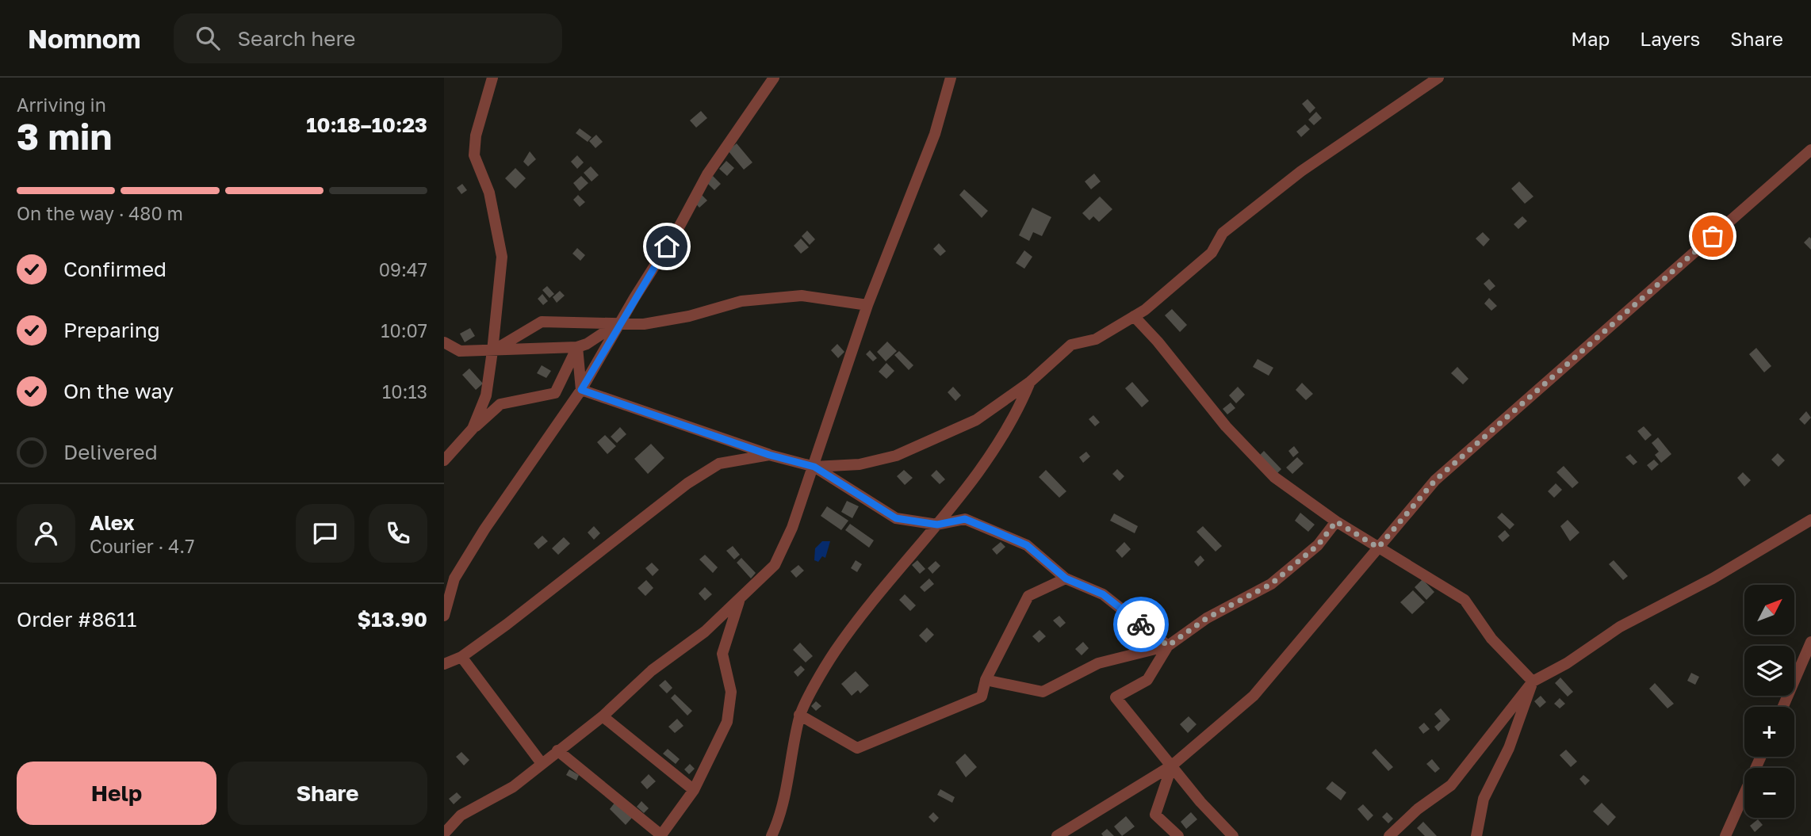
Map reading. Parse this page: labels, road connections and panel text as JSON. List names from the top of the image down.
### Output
{
  "north": "top right",
  "page": {
    "header": "Nomnom",
    "search": "Search here",
    "nav": ["Map", "Layers", "Share"],
    "heading": ["3 min", "Arriving in", "10:18–10:23"],
    "panel": [
      "Alex",
      "Courier · 4.7",
      "Order #8611",
      "$13.90"
    ],
    "bar": "On the way · 480 m",
    "list": [
      ["Confirmed", "09:47"],
      ["Preparing", "10:07"],
      ["On the way", "10:13"],
      "Delivered"
    ],
    "map_buttons": ["+", "−"],
    "buttons": ["Help", "Share"]
  }
}
